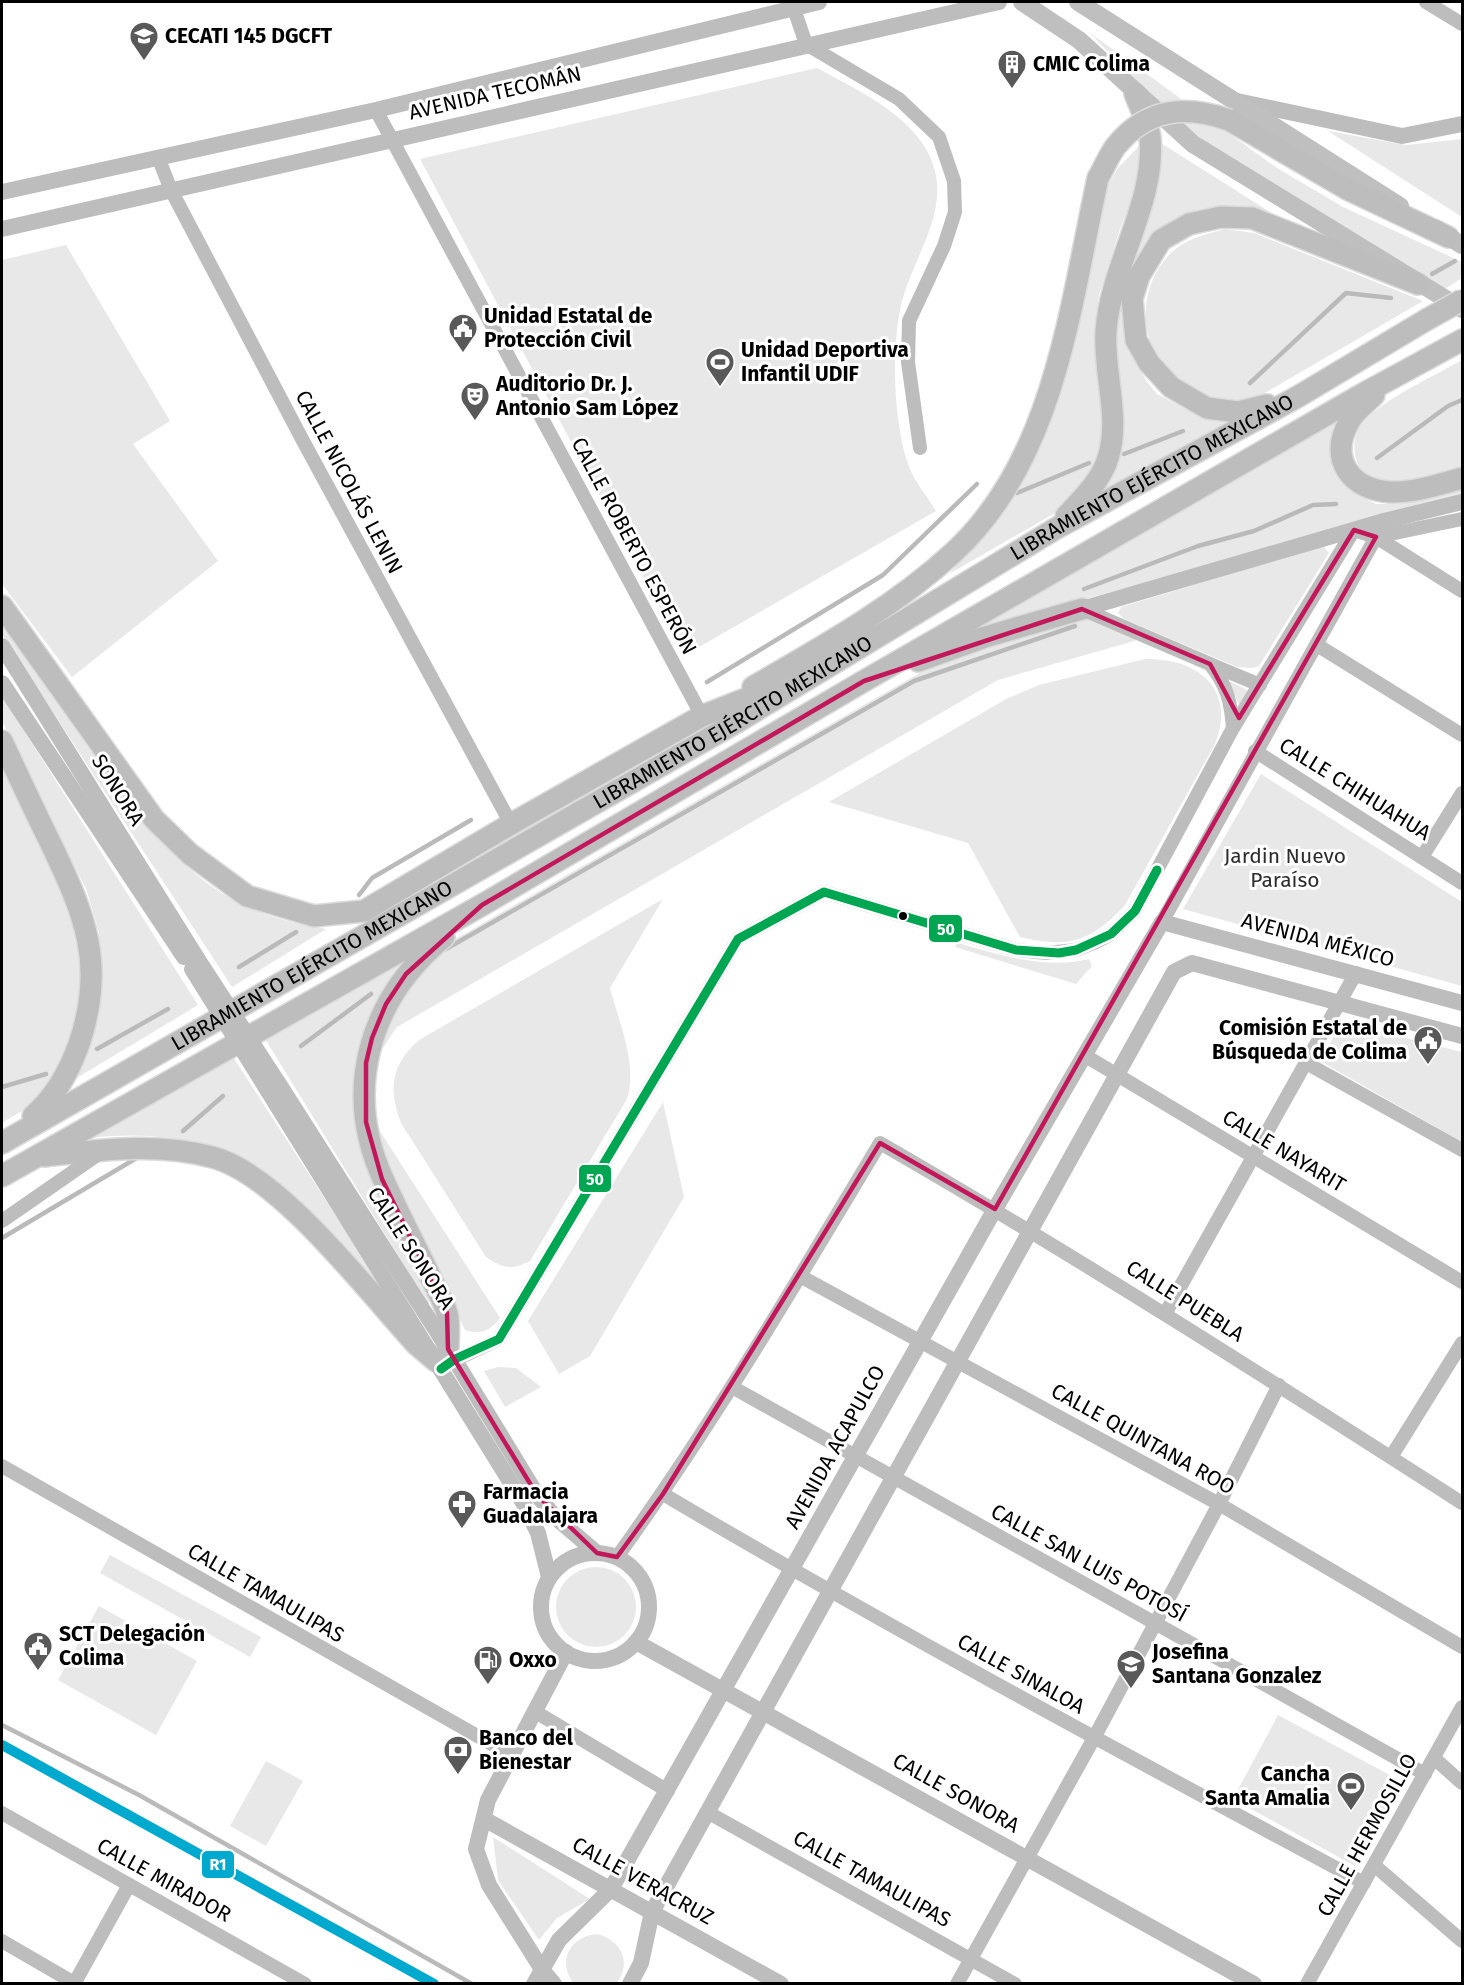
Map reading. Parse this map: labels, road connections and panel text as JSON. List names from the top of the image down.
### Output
{
  "streets": {
    "highway": ["LIBRAMIENTO EJÉRCITO MEXICANO"],
    "street": [
      "AVENIDA TECOMÁN",
      "CALLE NICOLÁS LENIN",
      "CALLE ROBERTO ESPERÓN",
      "CALLE CHIHUAHUA",
      "SONORA",
      "AVENIDA MÉXICO",
      "CALLE NAYARIT",
      "CALLE SONORA",
      "CALLE PUEBLA",
      "CALLE QUINTANA ROO",
      "AVENIDA ACAPULCO",
      "CALLE SAN LUIS POTOSÍ",
      "CALLE TAMAULIPAS",
      "CALLE SINALOA",
      "CALLE HERMOSILLO",
      "CALLE MIRADOR",
      "CALLE VERACRUZ"
    ]
  },
  "crossings": [
    ["AVENIDA TECOMÁN", "CALLE NICOLÁS LENIN"],
    ["AVENIDA TECOMÁN", "CALLE ROBERTO ESPERÓN"],
    ["SONORA", "CALLE SONORA"],
    ["AVENIDA MÉXICO", "AVENIDA ACAPULCO"],
    ["CALLE NAYARIT", "AVENIDA ACAPULCO"],
    ["CALLE SONORA", "AVENIDA ACAPULCO"],
    ["CALLE PUEBLA", "CALLE QUINTANA ROO"],
    ["CALLE PUEBLA", "AVENIDA ACAPULCO"],
    ["CALLE QUINTANA ROO", "AVENIDA ACAPULCO"],
    ["AVENIDA ACAPULCO", "CALLE SAN LUIS POTOSÍ"],
    ["AVENIDA ACAPULCO", "CALLE SINALOA"],
    ["AVENIDA ACAPULCO", "CALLE VERACRUZ"],
    ["CALLE SAN LUIS POTOSÍ", "CALLE HERMOSILLO"],
    ["CALLE SINALOA", "CALLE HERMOSILLO"]
  ],
  "parks": ["Jardin Nuevo Paraíso"],
  "places": {
    "school or university": ["CECATI 145 DGCFT", "Josefina Santana Gonzalez"],
    "building": ["CMIC Colima"],
    "public building": ["Unidad Estatal de Protección Civil", "Comisión Estatal de Búsqueda de Colima", "SCT Delegación Colima"],
    "sports": ["Unidad Deportiva Infantil UDIF", "Cancha Santa Amalia"],
    "theatre": ["Auditorio Dr. J. Antonio Sam López"],
    "pharmacy": ["Farmacia Guadalajara"],
    "fuel station": ["Oxxo"],
    "bank": ["Banco del Bienestar"]
  },
  "lines": ["transit line 50", "transit line R1"]
}
